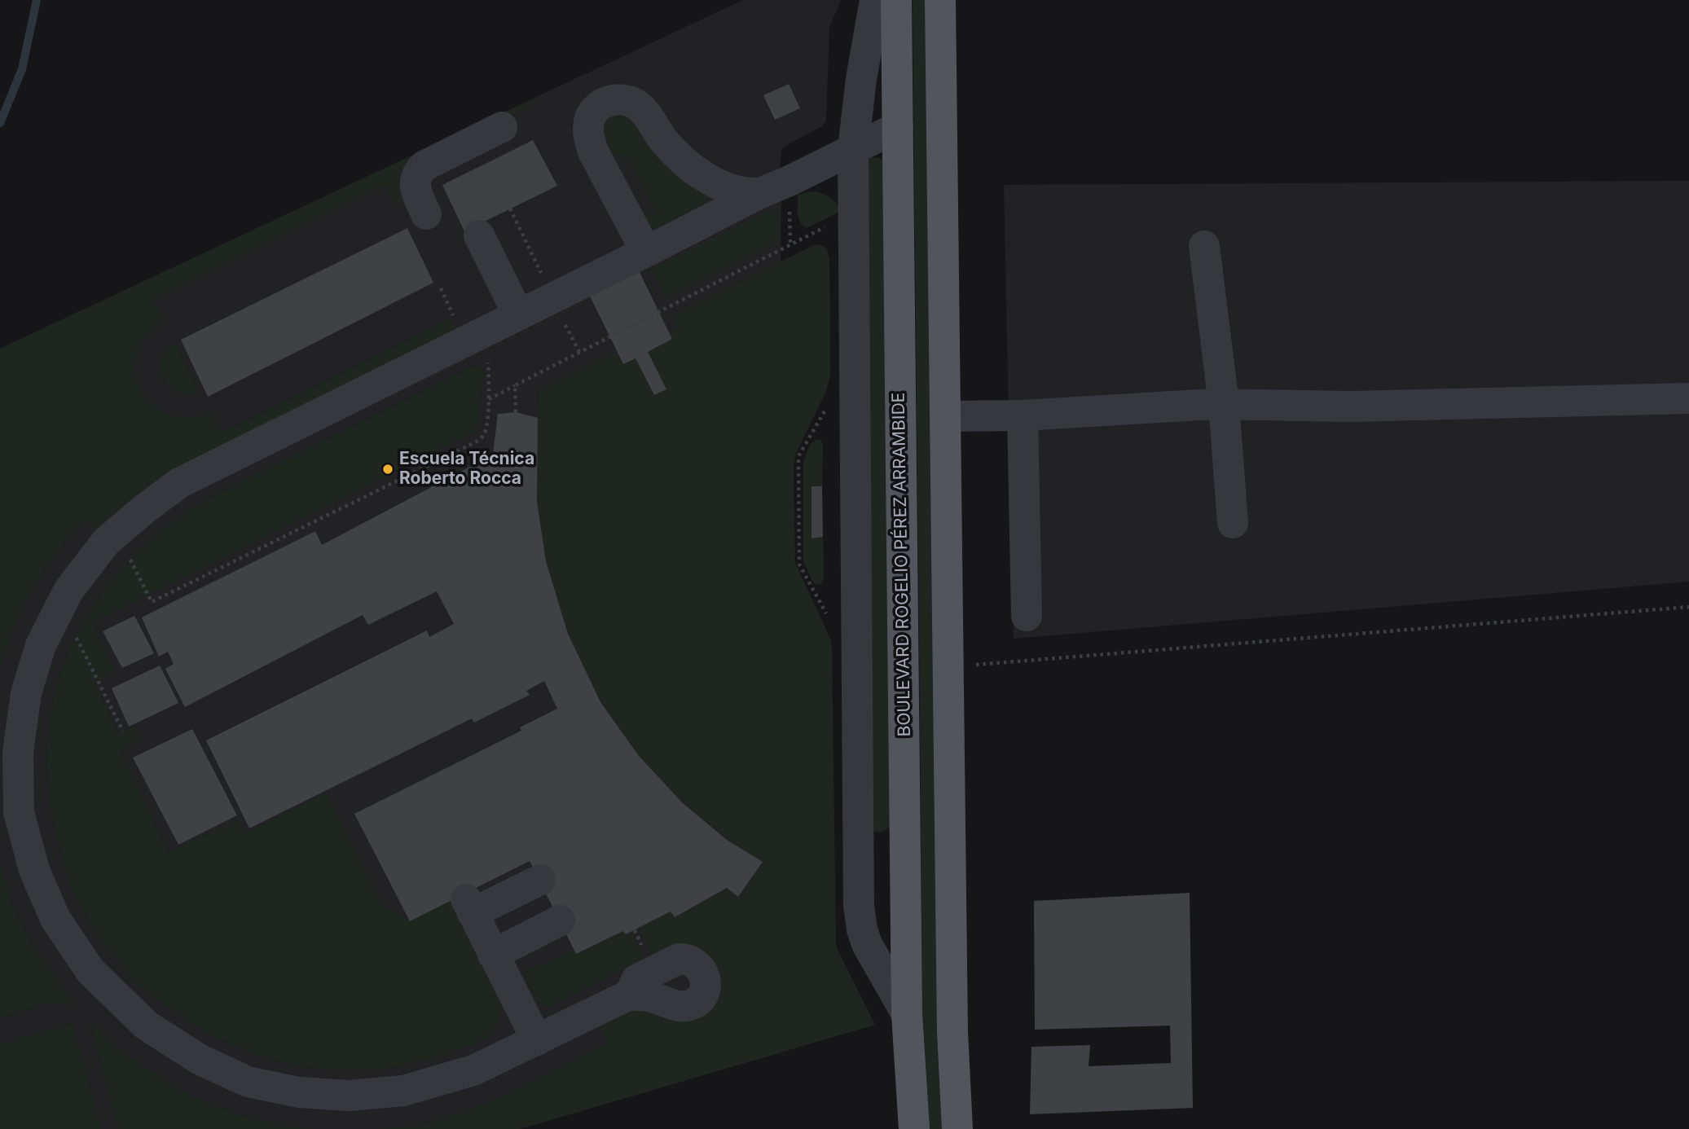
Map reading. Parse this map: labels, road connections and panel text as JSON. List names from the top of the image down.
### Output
{
  "streets": {
    "main road": ["BOULEVARD ROGELIO PÉREZ ARRAMBIDE"]
  },
  "places": ["Escuela Técnica Roberto Rocca"]
}
